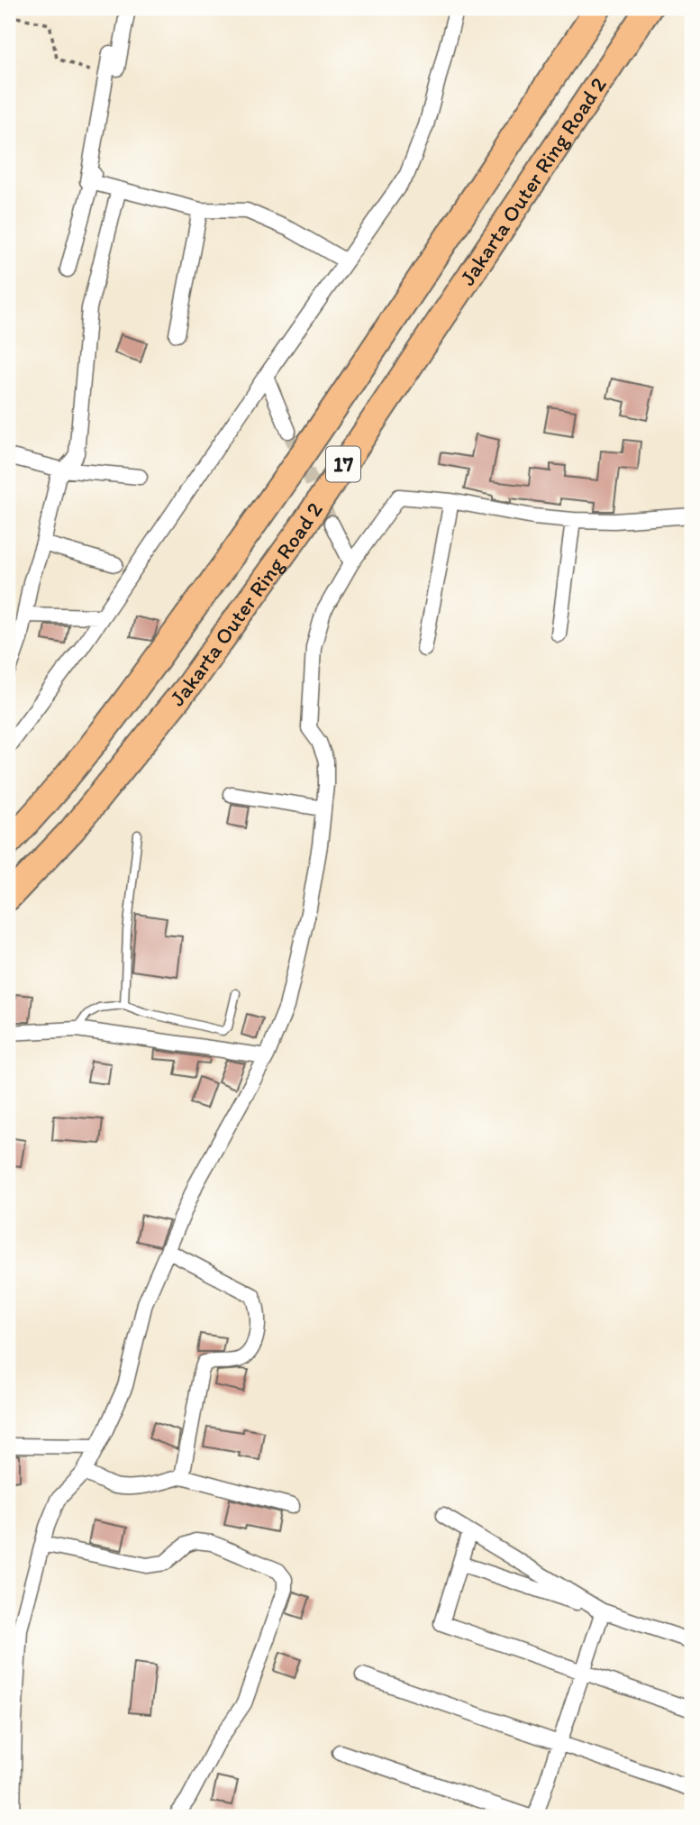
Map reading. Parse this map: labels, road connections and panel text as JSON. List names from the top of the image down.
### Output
{
  "streets": {
    "highway": ["Jakarta Outer Ring Road 2", "17"]
  }
}
